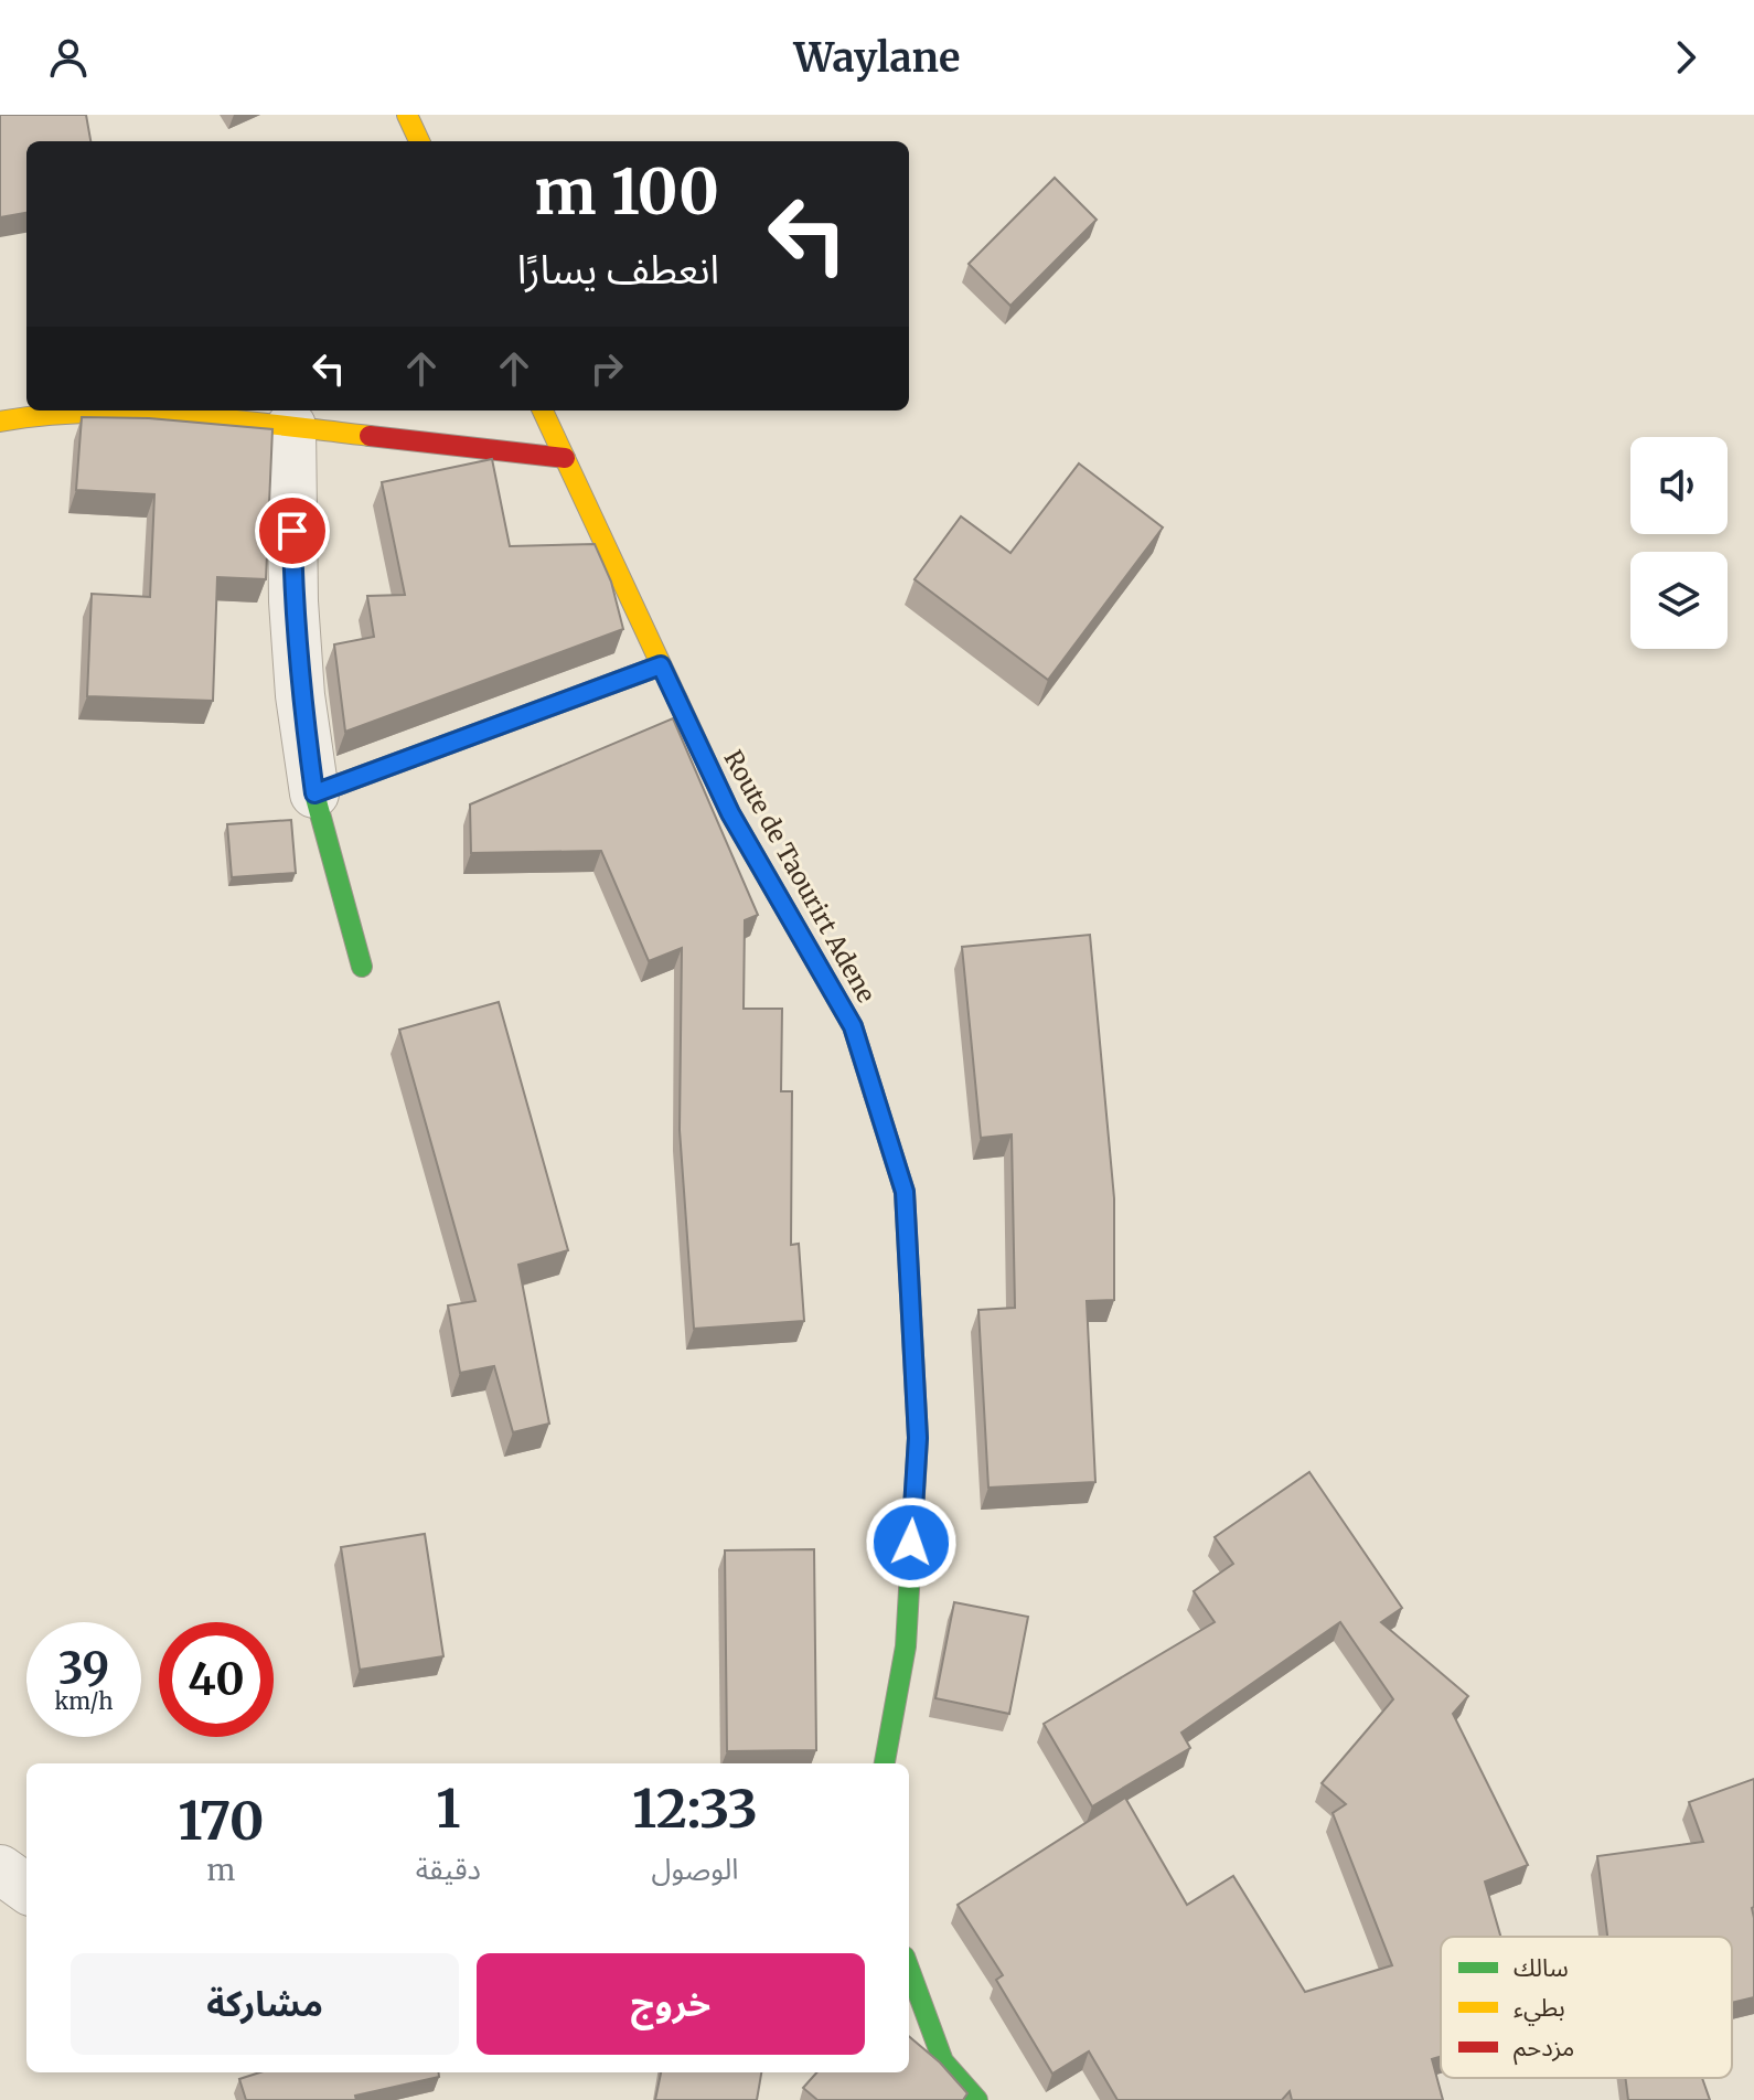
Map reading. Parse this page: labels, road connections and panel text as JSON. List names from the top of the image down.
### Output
{
  "streets": {
    "street": ["Route de Taourirt Adene"]
  },
  "legend": ["سالك", "بطيء", "مزدحم"],
  "page": {
    "header": "Waylane",
    "turn": ["100 m", "انعطف يسارًا"],
    "speed": "39 km/h",
    "limit": "40",
    "eta": [
      "12:33",
      "الوصول",
      "1",
      "دقيقة",
      "170",
      "m"
    ],
    "buttons": ["خروج", "مشاركة"]
  }
}
